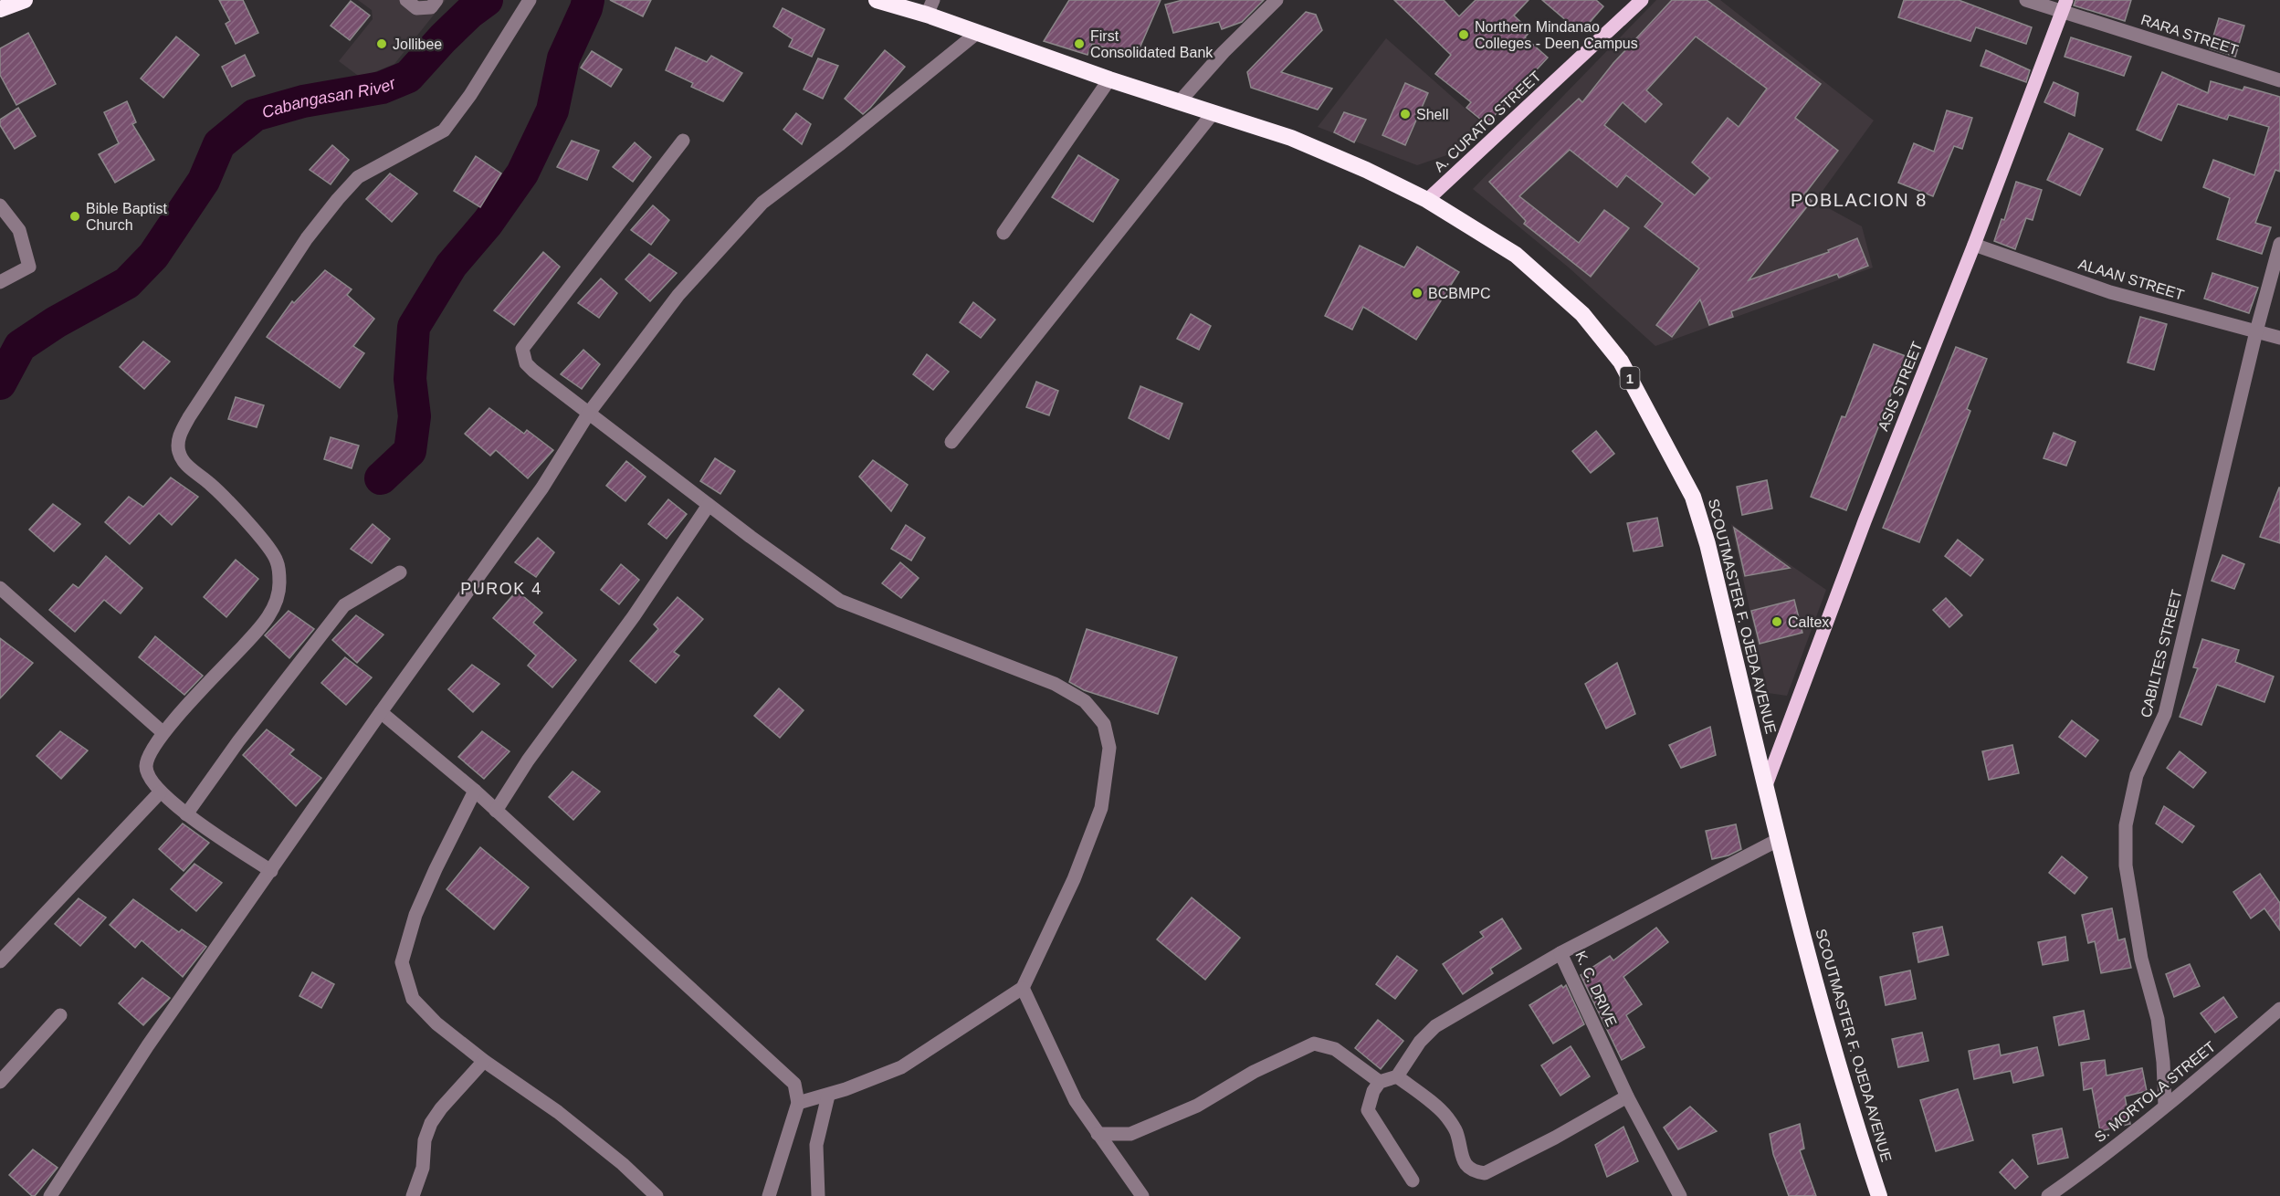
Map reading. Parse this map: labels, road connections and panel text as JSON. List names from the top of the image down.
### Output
{
  "streets": {
    "highway": ["1", "SCOUTMASTER F. OJEDA AVENUE"],
    "main road": ["A. CURATO STREET", "ASIS STREET"],
    "street": [
      "RARA STREET",
      "ALAAN STREET",
      "CABILTES STREET",
      "K. C. DRIVE",
      "S. MORTOLA STREET"
    ]
  },
  "crossings": [
    ["RARA STREET", "ASIS STREET"],
    ["A. CURATO STREET", "SCOUTMASTER F. OJEDA AVENUE"],
    ["ALAAN STREET", "ASIS STREET"],
    ["ALAAN STREET", "CABILTES STREET"],
    ["ASIS STREET", "SCOUTMASTER F. OJEDA AVENUE"],
    ["SCOUTMASTER F. OJEDA AVENUE", "K. C. DRIVE"],
    ["CABILTES STREET", "S. MORTOLA STREET"]
  ],
  "districts": ["POBLACION 8", "PUROK 4"],
  "water": ["Cabangasan River"],
  "places": [
    "Northern Mindanao Colleges - Deen Campus",
    "Jollibee",
    "First Consolidated Bank",
    "Shell",
    "Bible Baptist Church",
    "BCBMPC",
    "Caltex"
  ]
}
